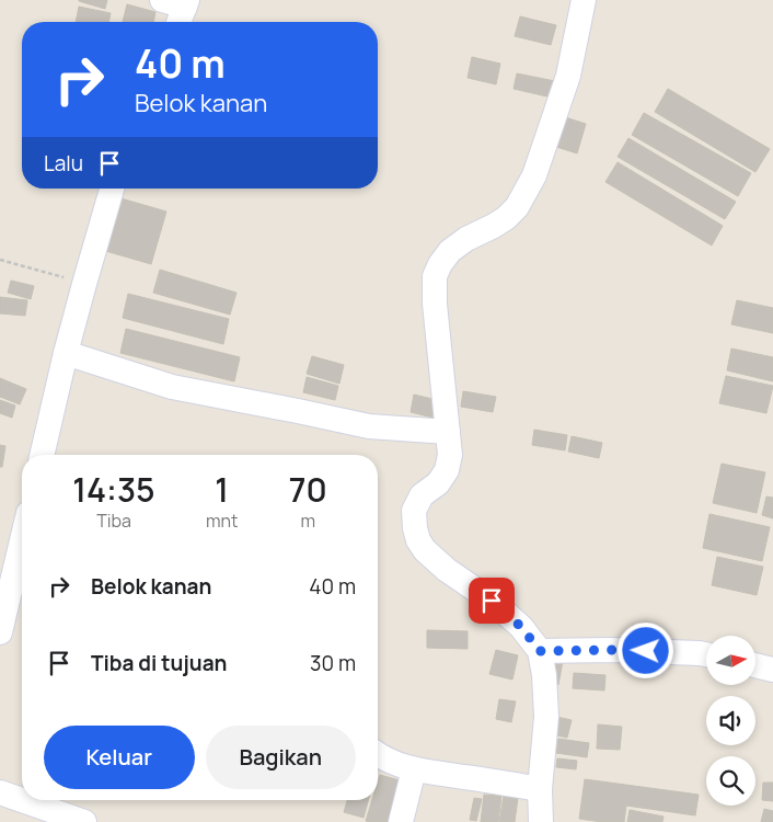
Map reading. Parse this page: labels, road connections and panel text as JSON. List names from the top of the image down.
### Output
{
  "north": "right",
  "page": {
    "turn": ["40 m", "Belok kanan"],
    "then": "Lalu",
    "eta": [
      "14:35",
      "Tiba",
      "1",
      "mnt",
      "70",
      "m"
    ],
    "list": [
      {
        "name": "Belok kanan",
        "value": "40 m"
      },
      {
        "name": "Tiba di tujuan",
        "value": "30 m"
      }
    ],
    "buttons": ["Keluar", "Bagikan"]
  }
}
